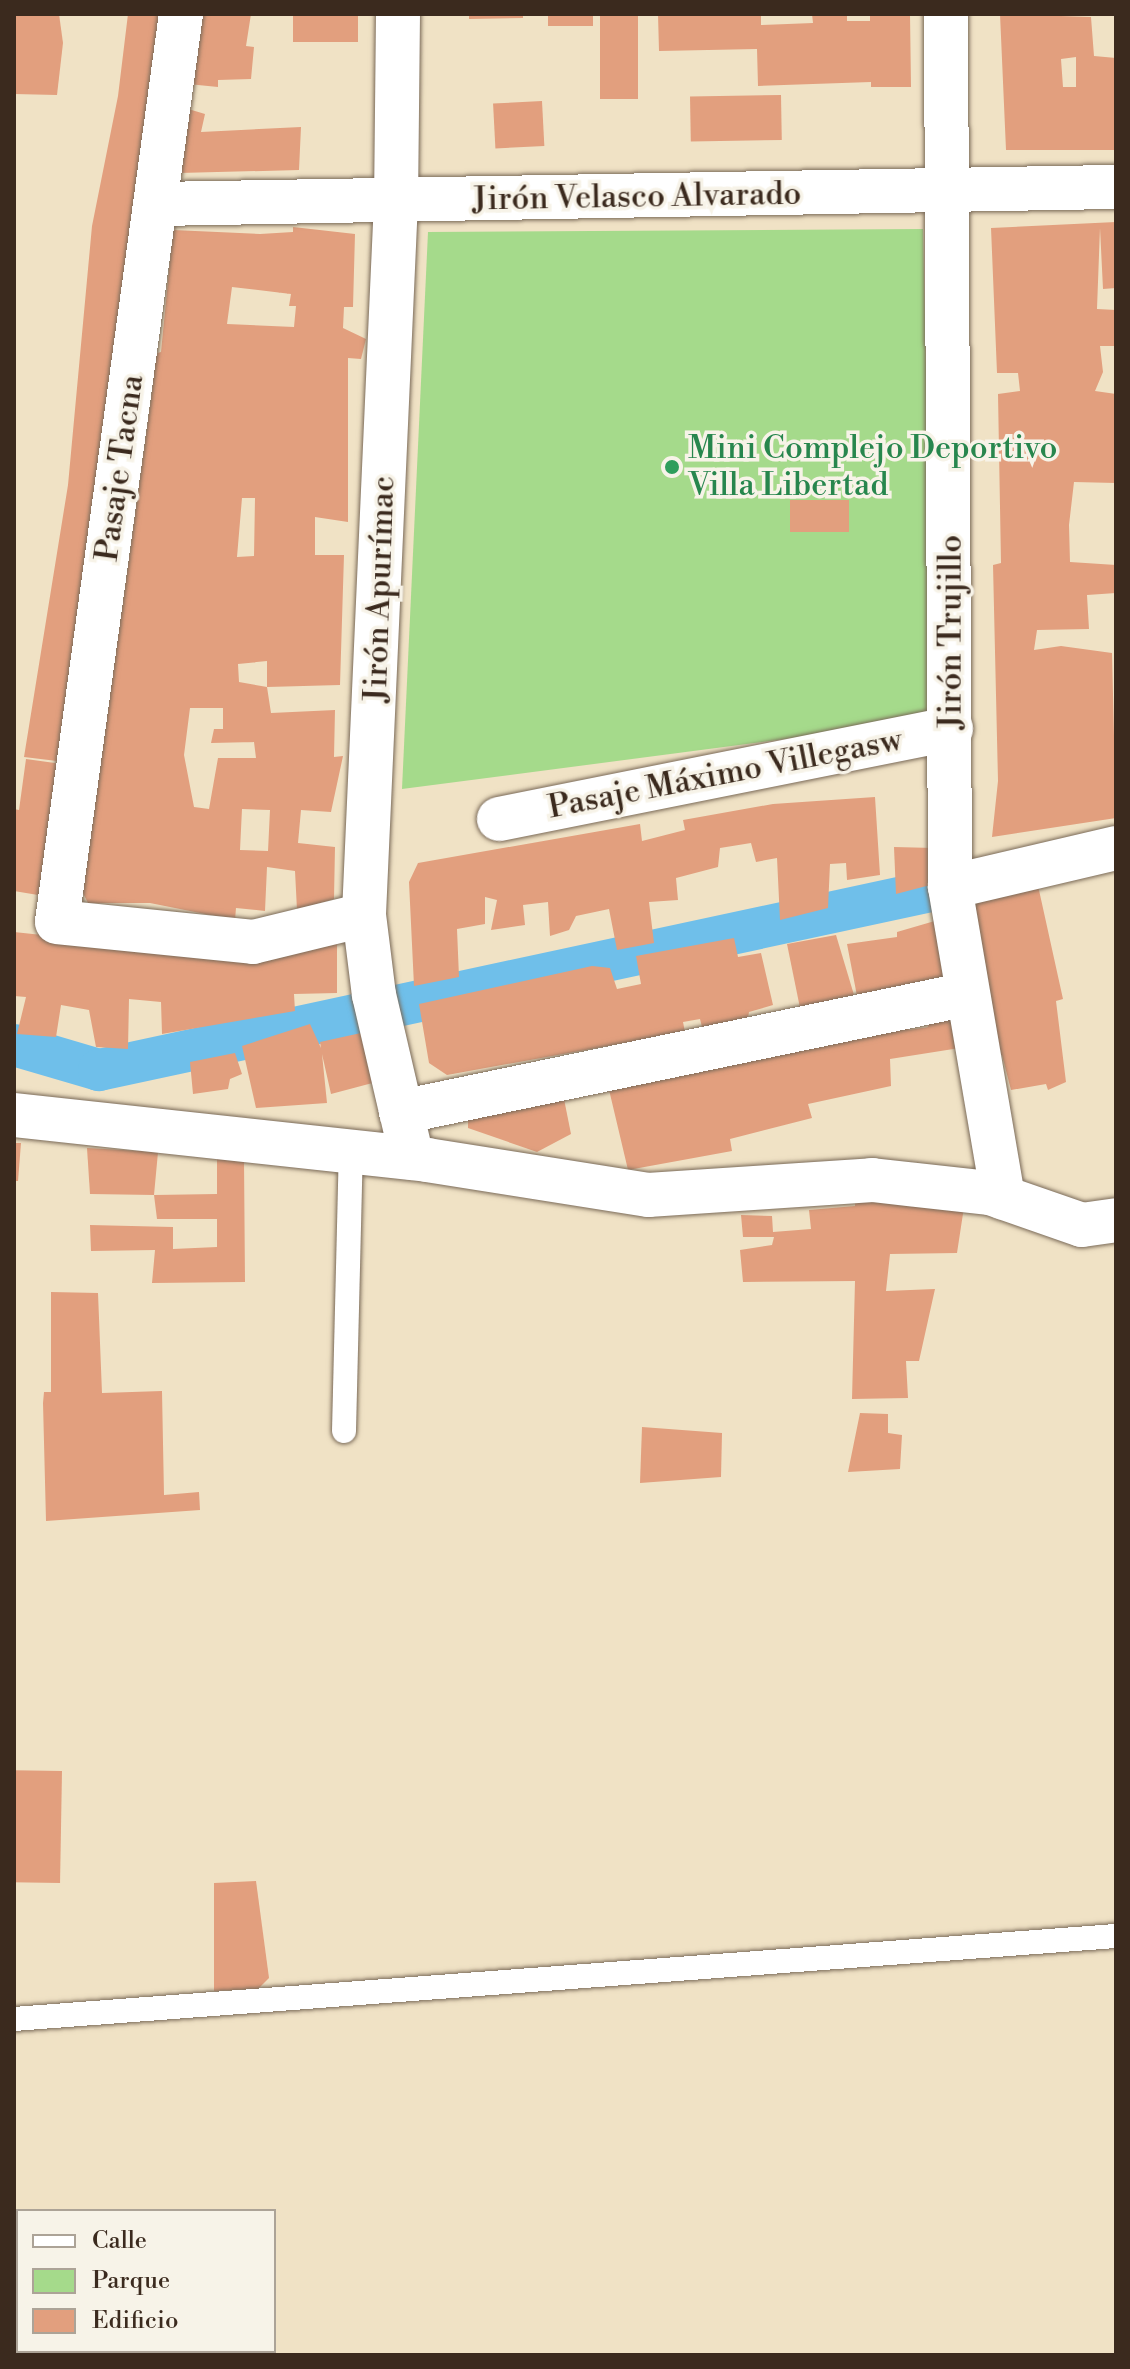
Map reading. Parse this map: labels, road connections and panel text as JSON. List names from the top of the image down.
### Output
{
  "streets": {
    "street": [
      "Jirón Velasco Alvarado",
      "Pasaje Tacna",
      "Jirón Apurímac",
      "Jirón Trujillo",
      "Pasaje Máximo Villegasw"
    ]
  },
  "crossings": [
    ["Jirón Velasco Alvarado", "Pasaje Tacna"],
    ["Jirón Velasco Alvarado", "Jirón Apurímac"],
    ["Jirón Velasco Alvarado", "Jirón Trujillo"],
    ["Pasaje Tacna", "Jirón Apurímac"],
    ["Jirón Trujillo", "Pasaje Máximo Villegasw"]
  ],
  "places": ["Mini Complejo Deportivo Villa Libertad"],
  "legend": ["Calle", "Parque", "Edificio"]
}
